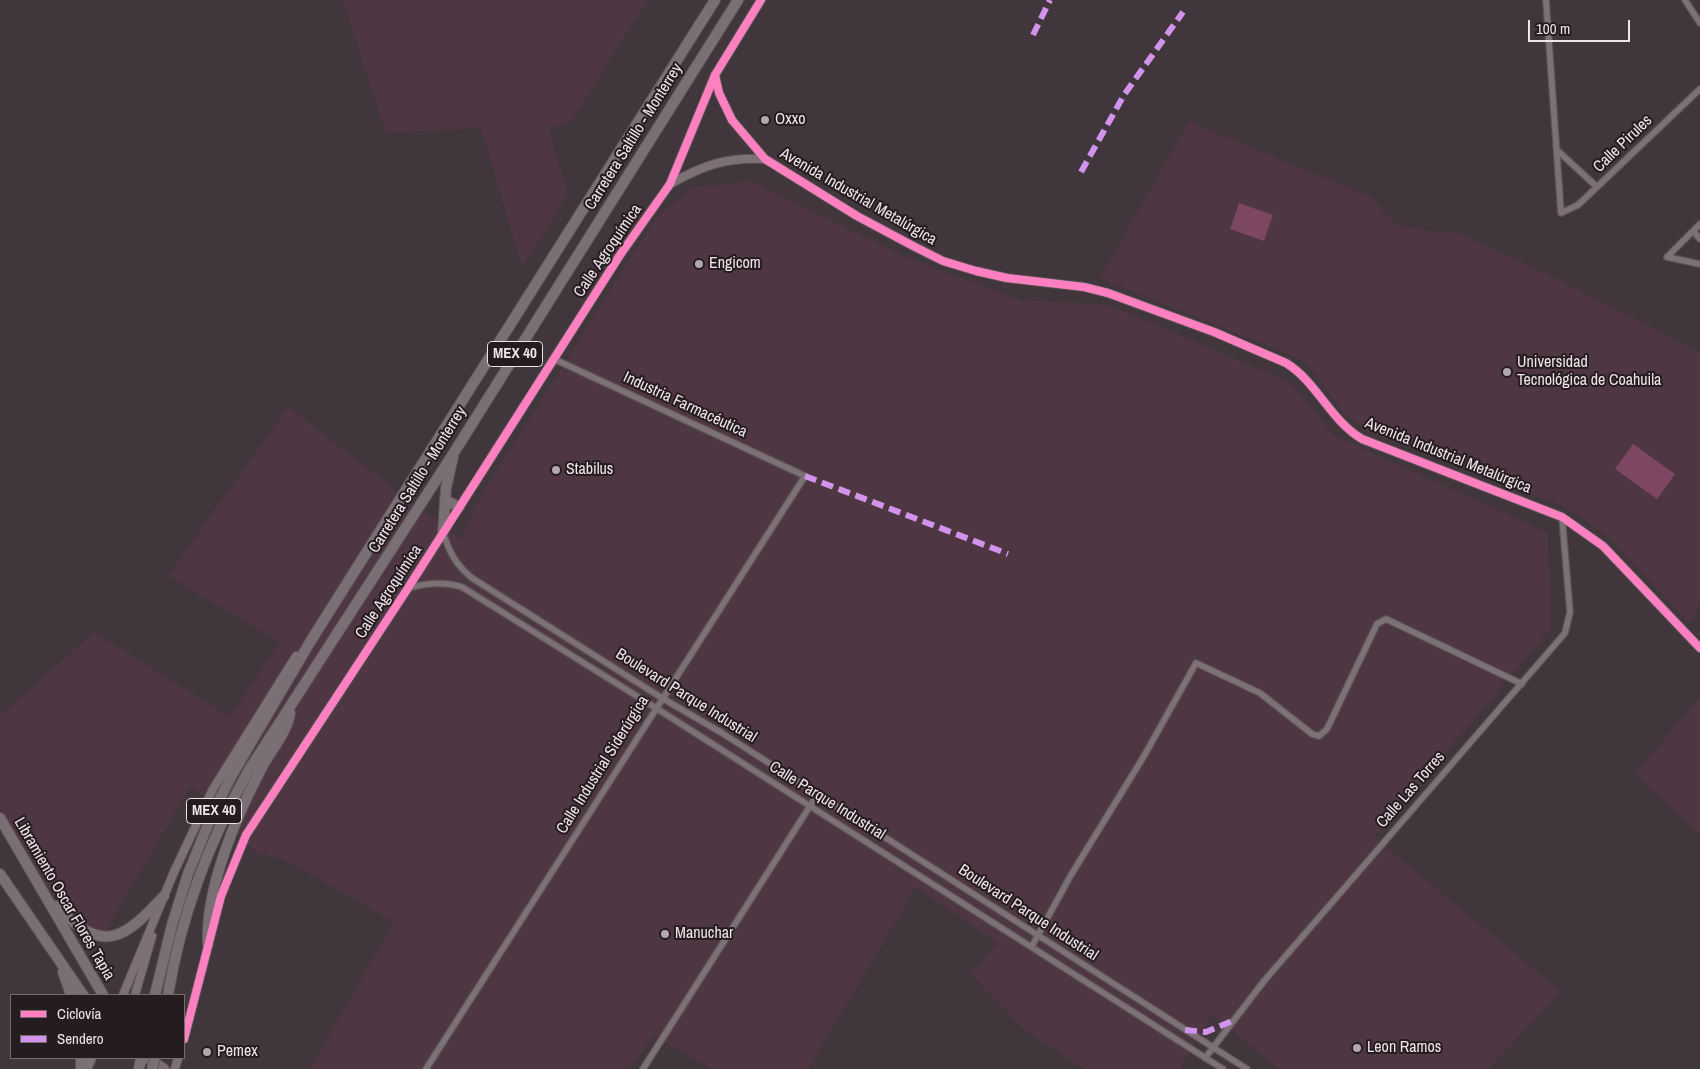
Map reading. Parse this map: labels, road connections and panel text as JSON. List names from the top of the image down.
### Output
{
  "streets": {
    "highway": ["Carretera Saltillo - Monterrey", "MEX 40", "Libramiento Oscar Flores Tapia"],
    "street": [
      "Calle Pirules",
      "Avenida Industrial Metalúrgica",
      "Calle Agroquímica",
      "Industria Farmacéutica",
      "Boulevard Parque Industrial",
      "Calle Industrial Siderúrgica",
      "Calle Las Torres",
      "Calle Parque Industrial"
    ]
  },
  "crossings": [
    ["Avenida Industrial Metalúrgica", "Calle Agroquímica"],
    ["Avenida Industrial Metalúrgica", "Calle Las Torres"],
    ["Calle Agroquímica", "Industria Farmacéutica"],
    ["Calle Agroquímica", "Boulevard Parque Industrial"],
    ["Calle Agroquímica", "Calle Parque Industrial"],
    ["Industria Farmacéutica", "Calle Industrial Siderúrgica"],
    ["Boulevard Parque Industrial", "Calle Industrial Siderúrgica"],
    ["Boulevard Parque Industrial", "Calle Las Torres"],
    ["Calle Industrial Siderúrgica", "Calle Parque Industrial"],
    ["Calle Las Torres", "Calle Parque Industrial"]
  ],
  "places": [
    "Oxxo",
    "Engicom",
    "Universidad Tecnológica de Coahuila",
    "Stabilus",
    "Manuchar",
    "Leon Ramos",
    "Pemex"
  ],
  "legend": ["Ciclovía", "Sendero"],
  "scale_bar": "100 m"
}
